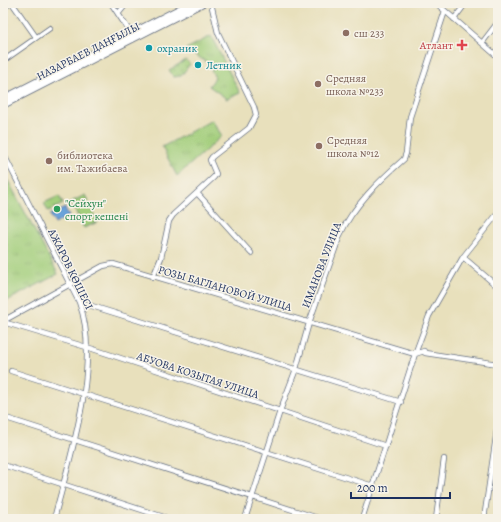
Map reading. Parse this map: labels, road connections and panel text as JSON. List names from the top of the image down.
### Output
{
  "streets": {
    "main road": ["НАЗАРБАЕВ ДАҢҒЫЛЫ"],
    "street": [
      "ИМАНОВА УЛИЦА",
      "АЖАРОВ КӨШЕСІ",
      "РОЗЫ БАГЛАНОВОЙ УЛИЦА",
      "АБУОВА КОЗЫТАЯ УЛИЦА"
    ]
  },
  "crossings": [
    ["ИМАНОВА УЛИЦА", "РОЗЫ БАГЛАНОВОЙ УЛИЦА"],
    ["ИМАНОВА УЛИЦА", "АБУОВА КОЗЫТАЯ УЛИЦА"],
    ["АЖАРОВ КӨШЕСІ", "РОЗЫ БАГЛАНОВОЙ УЛИЦА"],
    ["АЖАРОВ КӨШЕСІ", "АБУОВА КОЗЫТАЯ УЛИЦА"],
    ["РОЗЫ БАГЛАНОВОЙ УЛИЦА", "АБУОВА КОЗЫТАЯ УЛИЦА"]
  ],
  "places": {
    "other": [
      "сш 233",
      "охраник",
      "Летник",
      "Средняя школа №233",
      "Средняя школа №12",
      "библиотека им. Тажибаева",
      "\"Сейхун\" спорт кешені"
    ],
    "health": ["Атлант"]
  },
  "scale_bar": "200 m"
}
